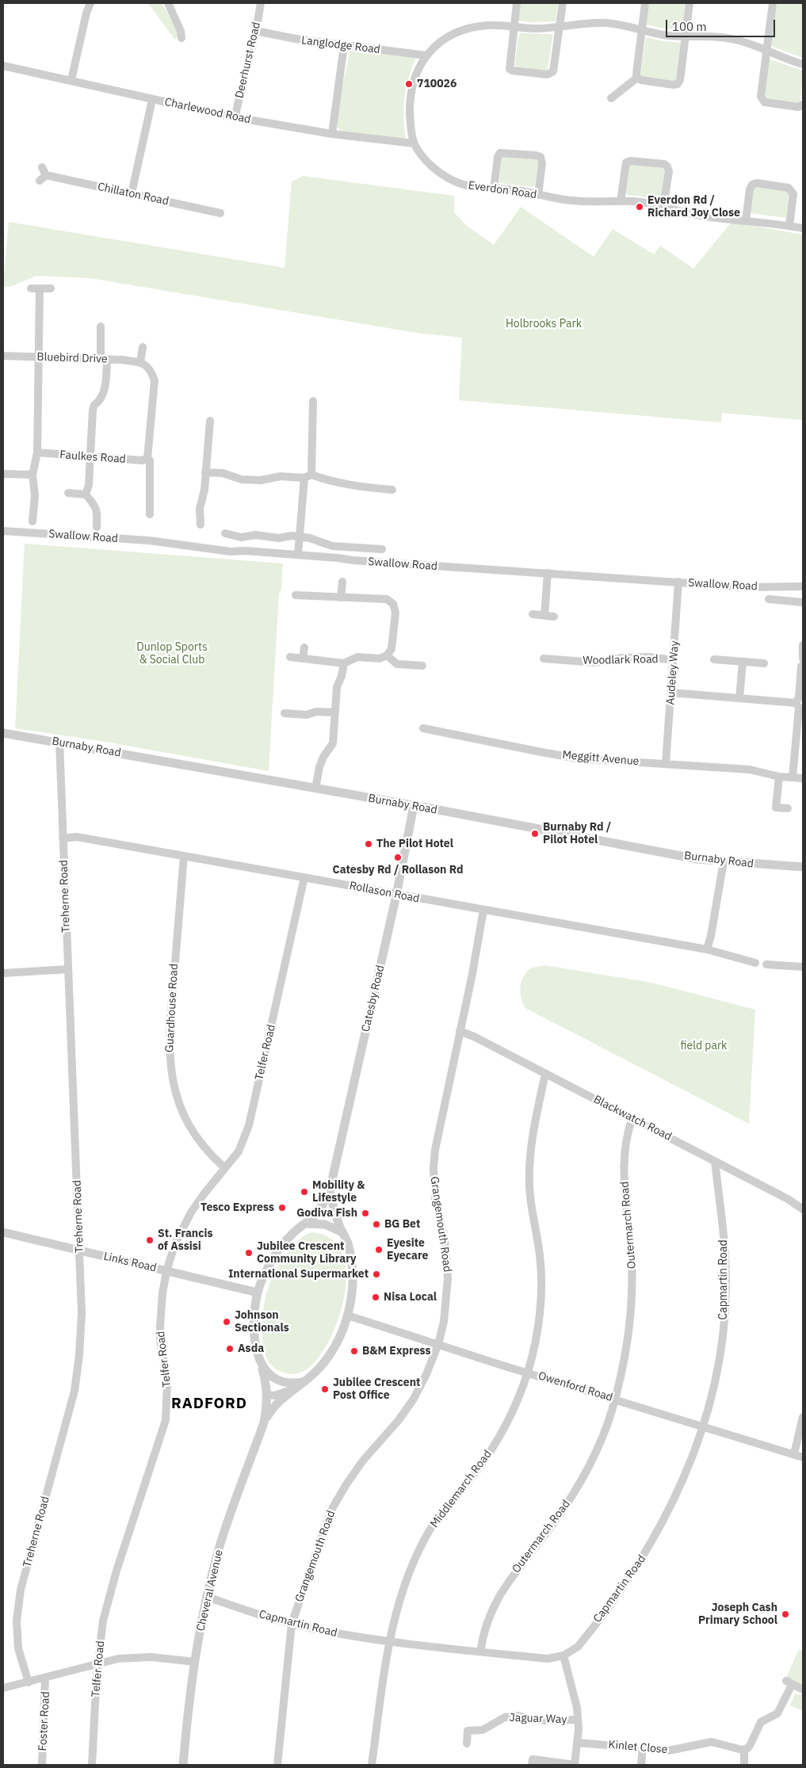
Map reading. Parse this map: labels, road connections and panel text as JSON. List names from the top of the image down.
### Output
{
  "streets": {
    "street": [
      "Langlodge Road",
      "Deerhurst Road",
      "Charlewood Road",
      "Everdon Road",
      "Chillaton Road",
      "Bluebird Drive",
      "Faulkes Road",
      "Swallow Road",
      "Woodlark Road",
      "Audeley Way",
      "Burnaby Road",
      "Meggitt Avenue",
      "Rollason Road",
      "Treherne Road",
      "Catesby Road",
      "Guardhouse Road",
      "Telfer Road",
      "Blackwatch Road",
      "Grangemouth Road",
      "Outermarch Road",
      "Links Road",
      "Capmartin Road",
      "Owenford Road",
      "Middlemarch Road",
      "Cheveral Avenue",
      "Jaguar Way",
      "Foster Road",
      "Kinlet Close"
    ]
  },
  "crossings": [
    ["Langlodge Road", "Deerhurst Road"],
    ["Langlodge Road", "Everdon Road"],
    ["Deerhurst Road", "Charlewood Road"],
    ["Charlewood Road", "Everdon Road"],
    ["Swallow Road", "Audeley Way"],
    ["Woodlark Road", "Audeley Way"],
    ["Audeley Way", "Meggitt Avenue"],
    ["Burnaby Road", "Treherne Road"],
    ["Burnaby Road", "Catesby Road"],
    ["Rollason Road", "Treherne Road"],
    ["Rollason Road", "Catesby Road"],
    ["Rollason Road", "Guardhouse Road"],
    ["Rollason Road", "Telfer Road"],
    ["Rollason Road", "Grangemouth Road"],
    ["Treherne Road", "Links Road"],
    ["Treherne Road", "Foster Road"],
    ["Catesby Road", "Links Road"],
    ["Catesby Road", "Owenford Road"],
    ["Catesby Road", "Cheveral Avenue"],
    ["Guardhouse Road", "Telfer Road"],
    ["Telfer Road", "Links Road"],
    ["Telfer Road", "Foster Road"],
    ["Blackwatch Road", "Grangemouth Road"],
    ["Blackwatch Road", "Outermarch Road"],
    ["Blackwatch Road", "Capmartin Road"],
    ["Blackwatch Road", "Middlemarch Road"],
    ["Grangemouth Road", "Capmartin Road"],
    ["Grangemouth Road", "Owenford Road"],
    ["Outermarch Road", "Capmartin Road"],
    ["Outermarch Road", "Owenford Road"],
    ["Links Road", "Owenford Road"],
    ["Links Road", "Cheveral Avenue"],
    ["Capmartin Road", "Owenford Road"],
    ["Capmartin Road", "Middlemarch Road"],
    ["Capmartin Road", "Cheveral Avenue"],
    ["Owenford Road", "Middlemarch Road"],
    ["Owenford Road", "Cheveral Avenue"],
    ["Cheveral Avenue", "Foster Road"]
  ],
  "districts": ["RADFORD"],
  "parks": ["Holbrooks Park", "Dunlop Sports & Social Club", "field park"],
  "places": [
    "710026",
    "Everdon Rd / Richard Joy Close",
    "Burnaby Rd / Pilot Hotel",
    "The Pilot Hotel",
    "Catesby Rd / Rollason Rd",
    "Mobility & Lifestyle",
    "Tesco Express",
    "Godiva Fish",
    "BG Bet",
    "St. Francis of Assisi",
    "Eyesite Eyecare",
    "Jubilee Crescent Community Library",
    "International Supermarket",
    "Nisa Local",
    "Johnson Sectionals",
    "Asda",
    "B&M Express",
    "Jubilee Crescent Post Office",
    "Joseph Cash Primary School"
  ],
  "scale_bar": "100 m"
}
